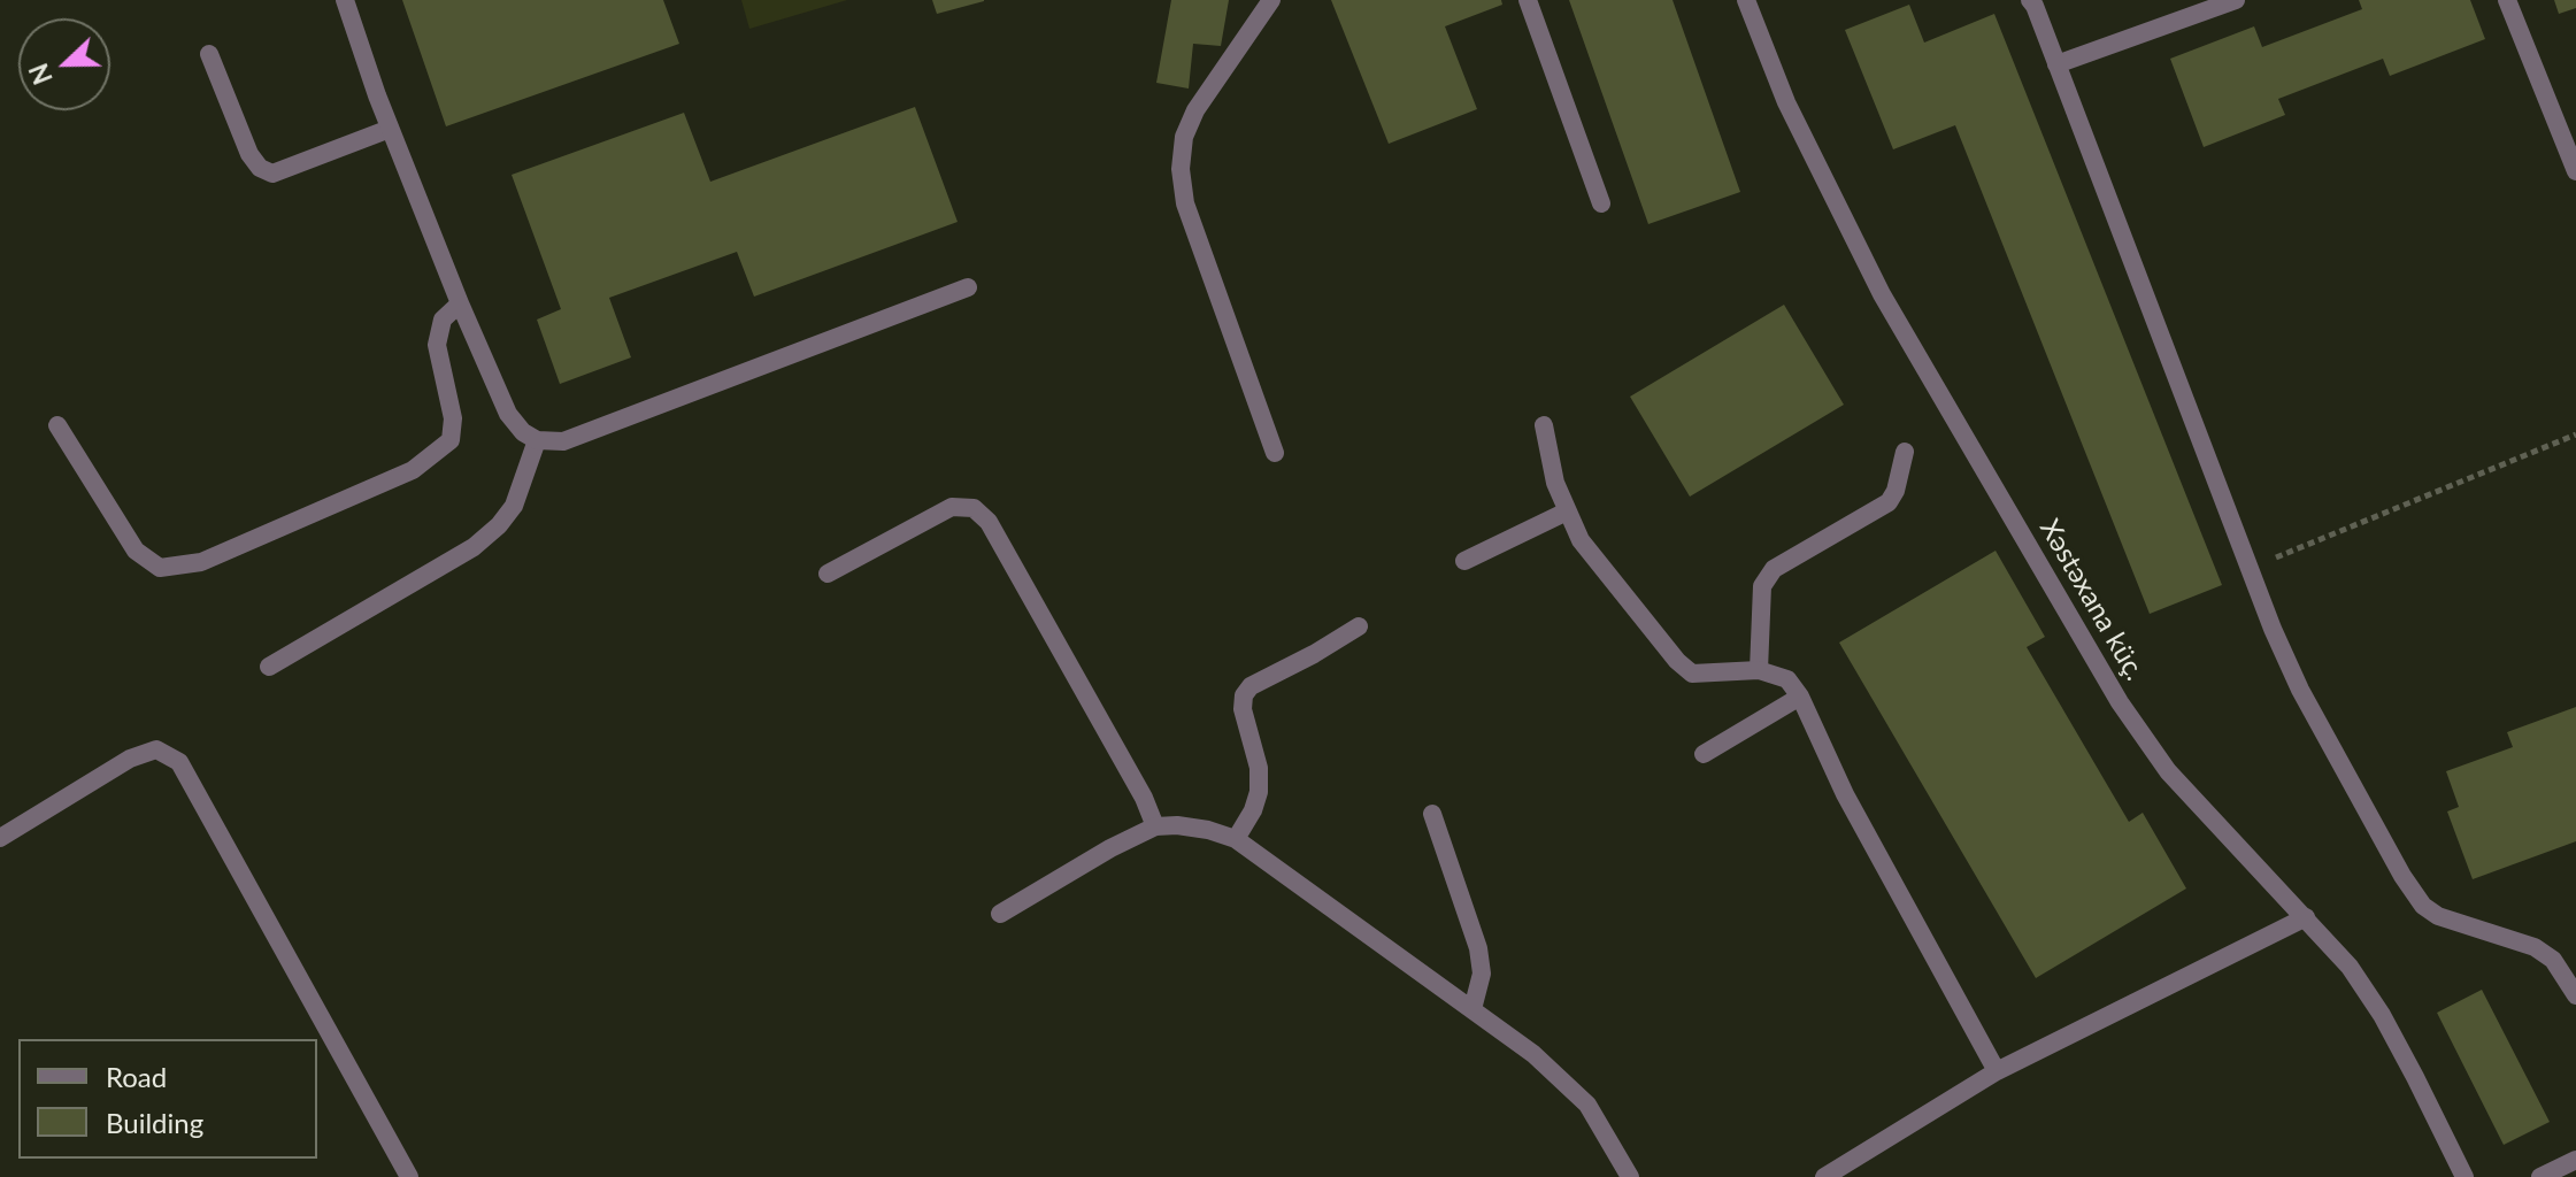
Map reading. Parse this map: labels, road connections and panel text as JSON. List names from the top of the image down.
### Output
{
  "streets": {
    "street": ["Xəstəxana küç."]
  },
  "legend": ["Road", "Building"],
  "north": "left"
}
